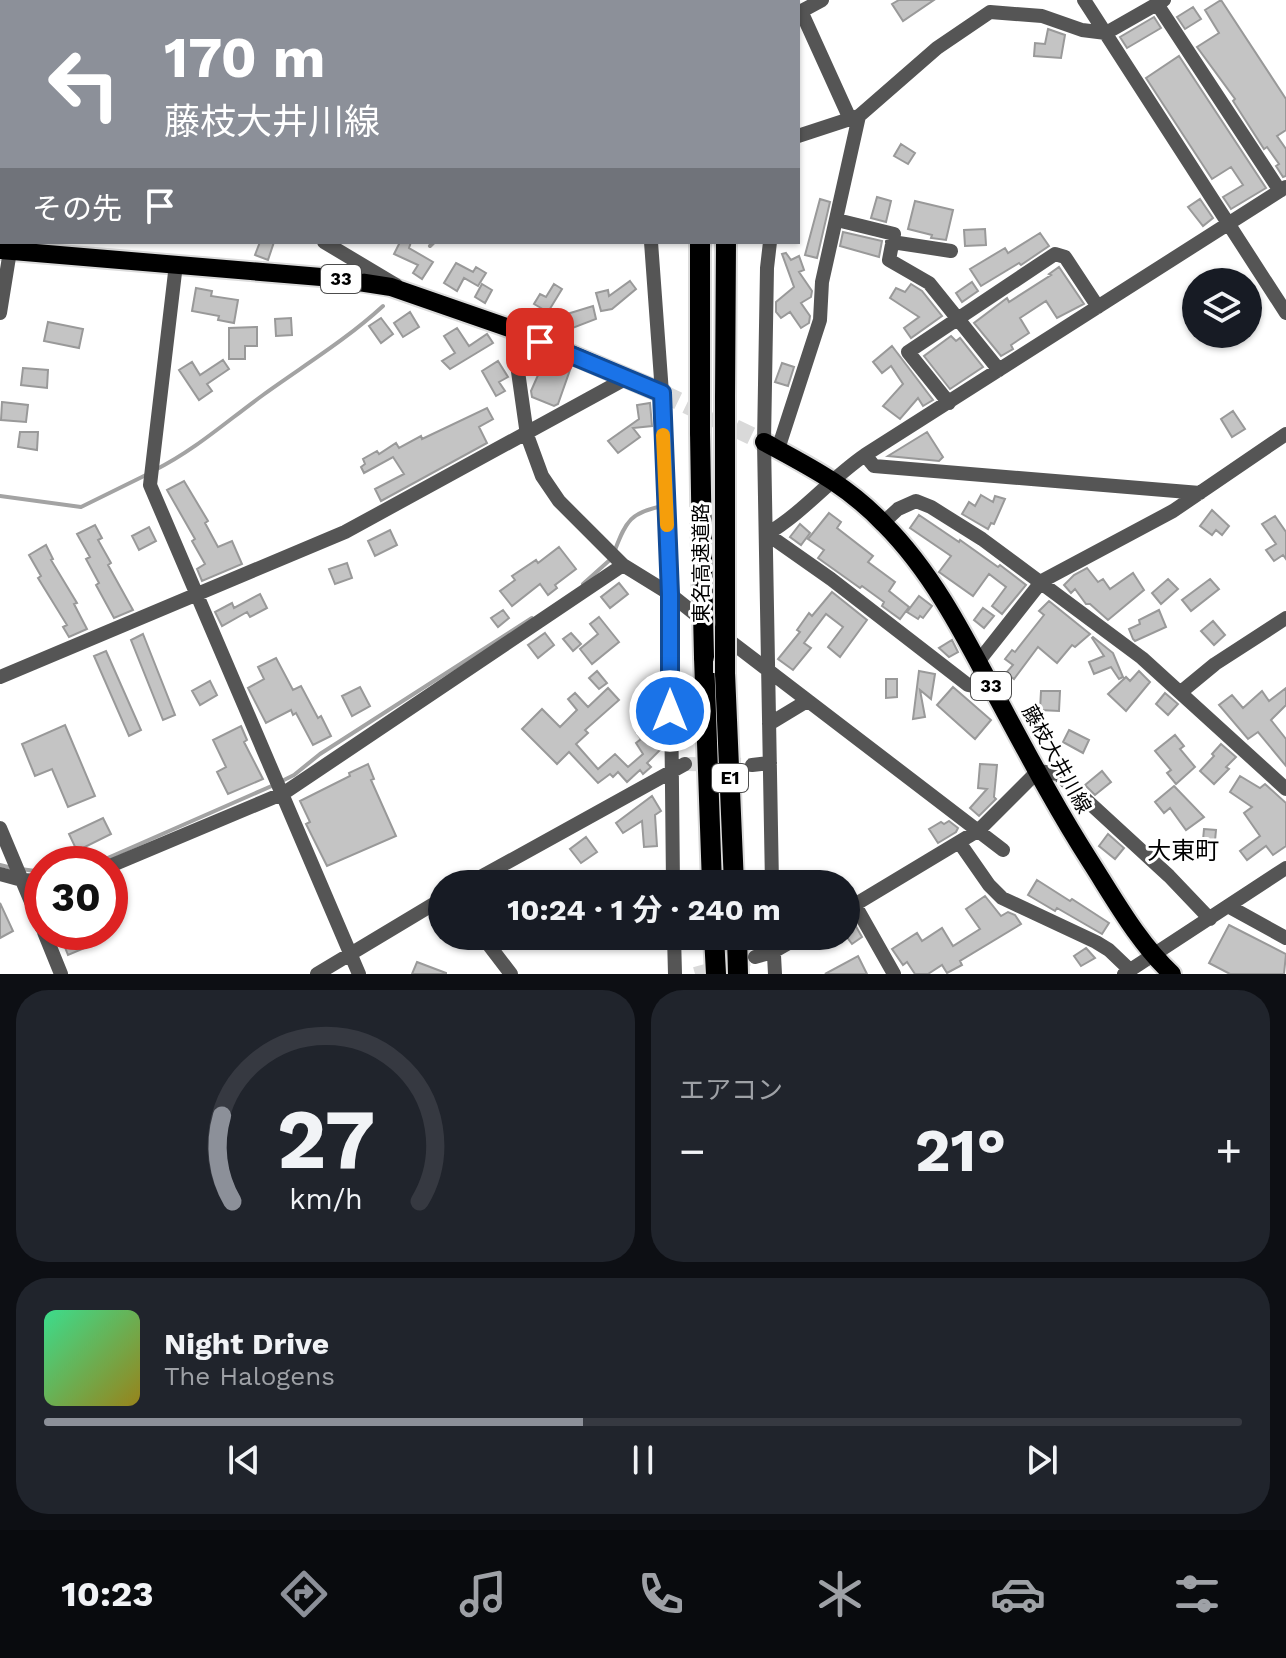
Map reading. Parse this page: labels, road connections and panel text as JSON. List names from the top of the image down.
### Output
{
  "streets": {
    "highway": ["東名高速道路", "E1"],
    "main road": ["33", "藤枝大井川線"]
  },
  "districts": ["大東町"],
  "page": {
    "turn": ["170 m", "藤枝大井川線"],
    "then": "その先",
    "limit": "30",
    "trip": "10:24 · 1 分 · 240 m",
    "tile": "エアコン",
    "heat": ["−", "21°", "+"],
    "song": ["Night Drive", "The Halogens"],
    "tabs": "10:23",
    "gauge": ["27", "km/h"]
  }
}
